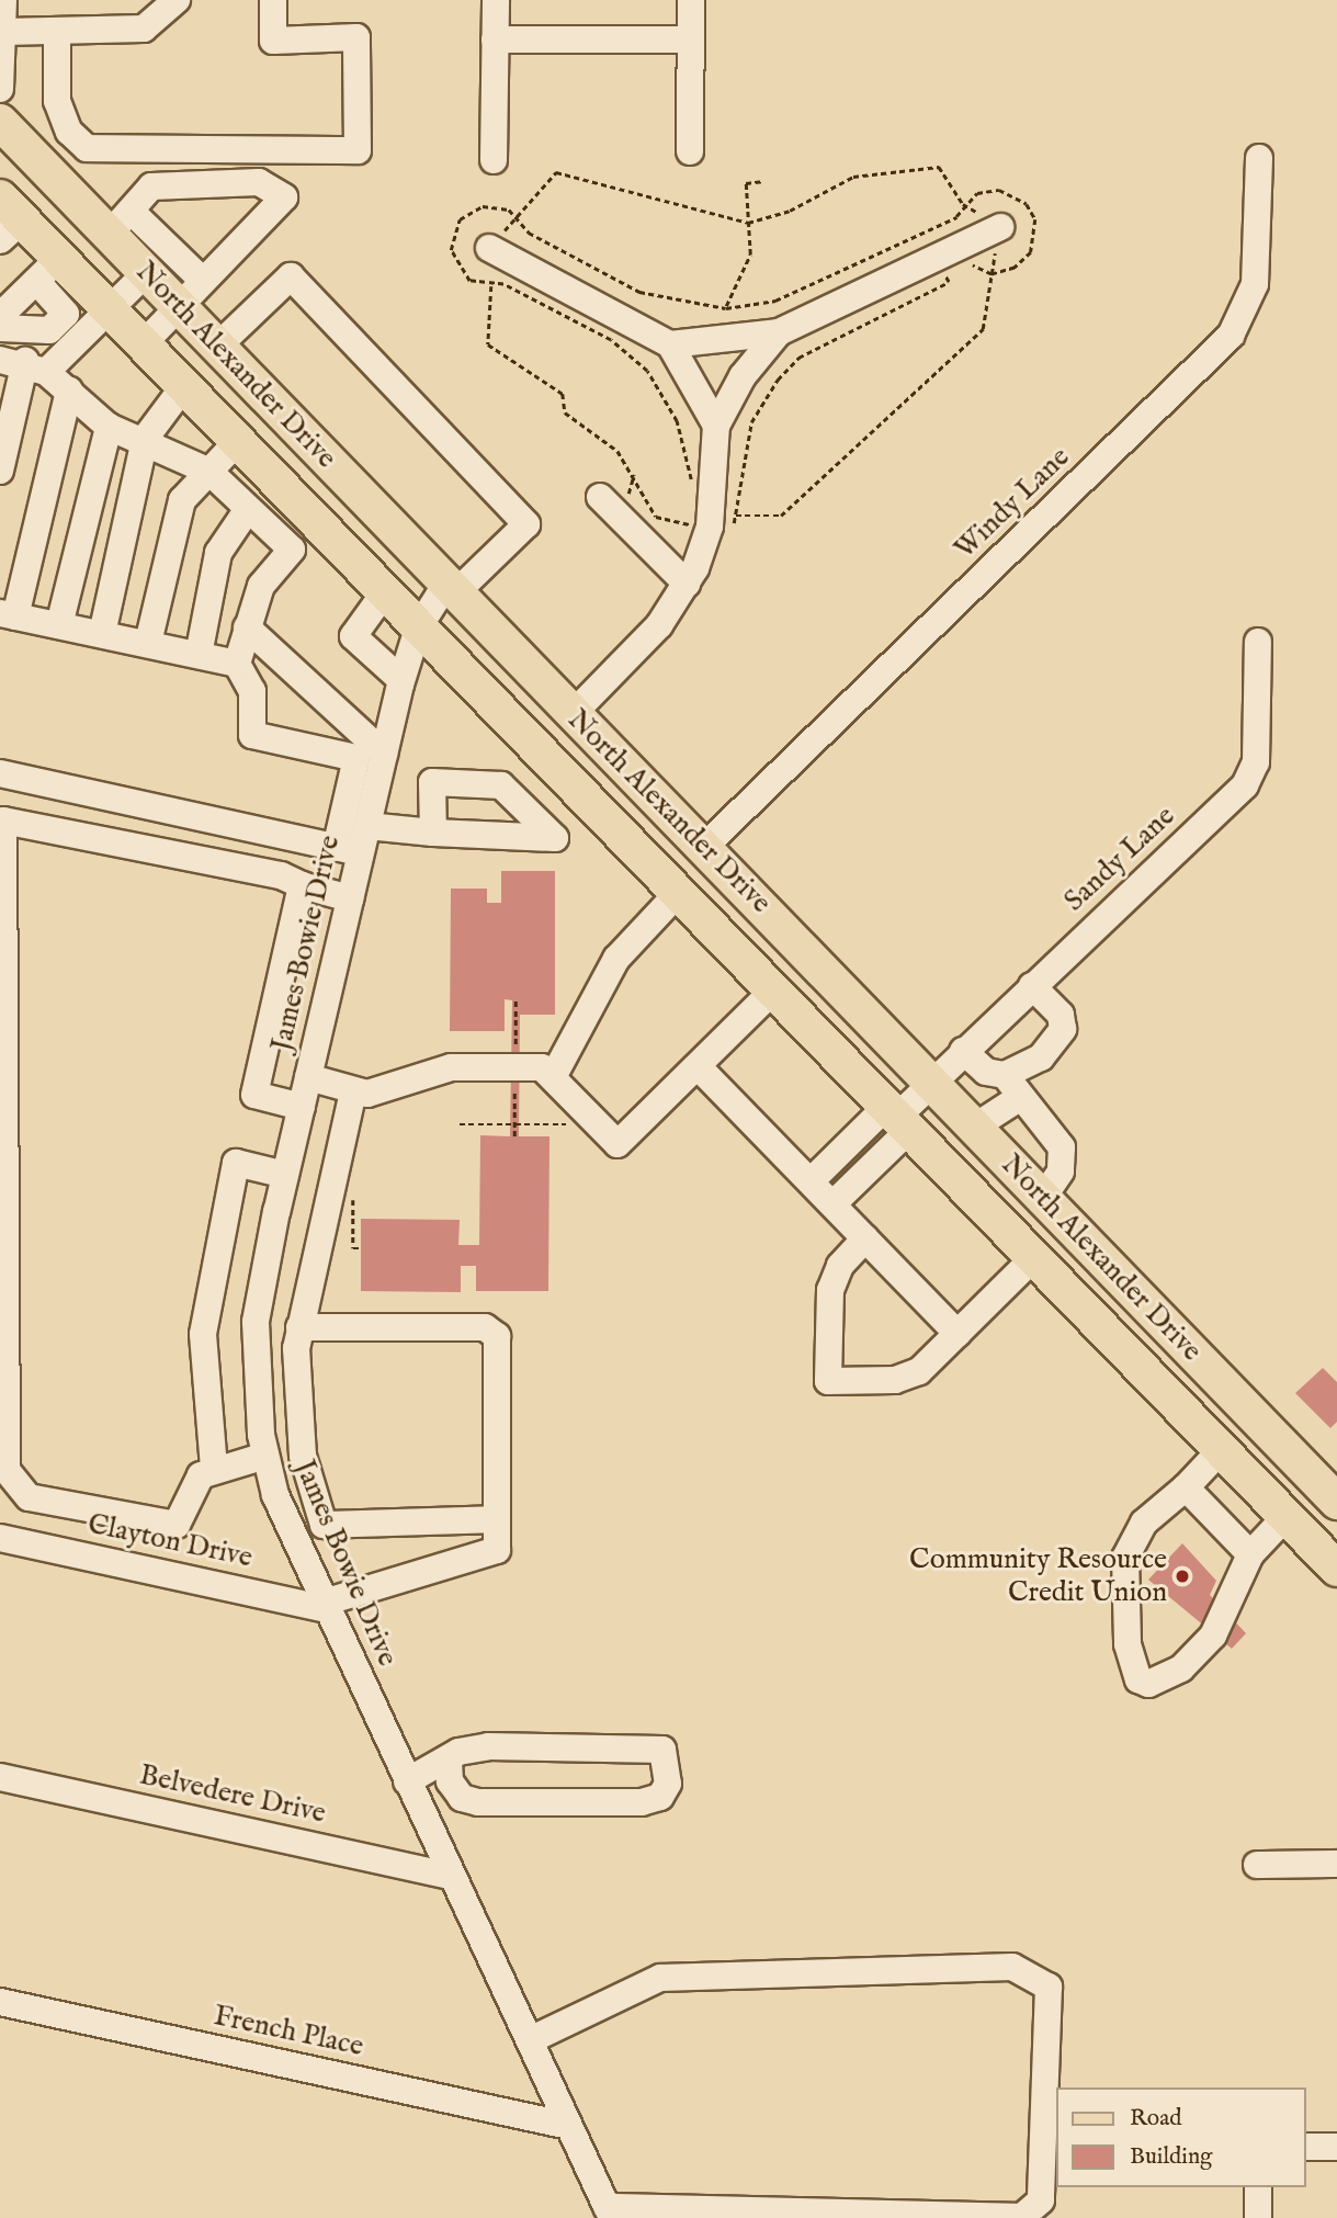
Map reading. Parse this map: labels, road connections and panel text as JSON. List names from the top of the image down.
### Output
{
  "streets": {
    "main road": ["North Alexander Drive"],
    "street": [
      "Windy Lane",
      "Sandy Lane",
      "James Bowie Drive",
      "Clayton Drive",
      "Belvedere Drive",
      "French Place"
    ]
  },
  "crossings": [
    ["North Alexander Drive", "Windy Lane"],
    ["North Alexander Drive", "Sandy Lane"],
    ["North Alexander Drive", "James Bowie Drive"],
    ["James Bowie Drive", "Clayton Drive"],
    ["James Bowie Drive", "Belvedere Drive"],
    ["James Bowie Drive", "French Place"]
  ],
  "places": ["Community Resource Credit Union"],
  "legend": ["Road", "Building"]
}
